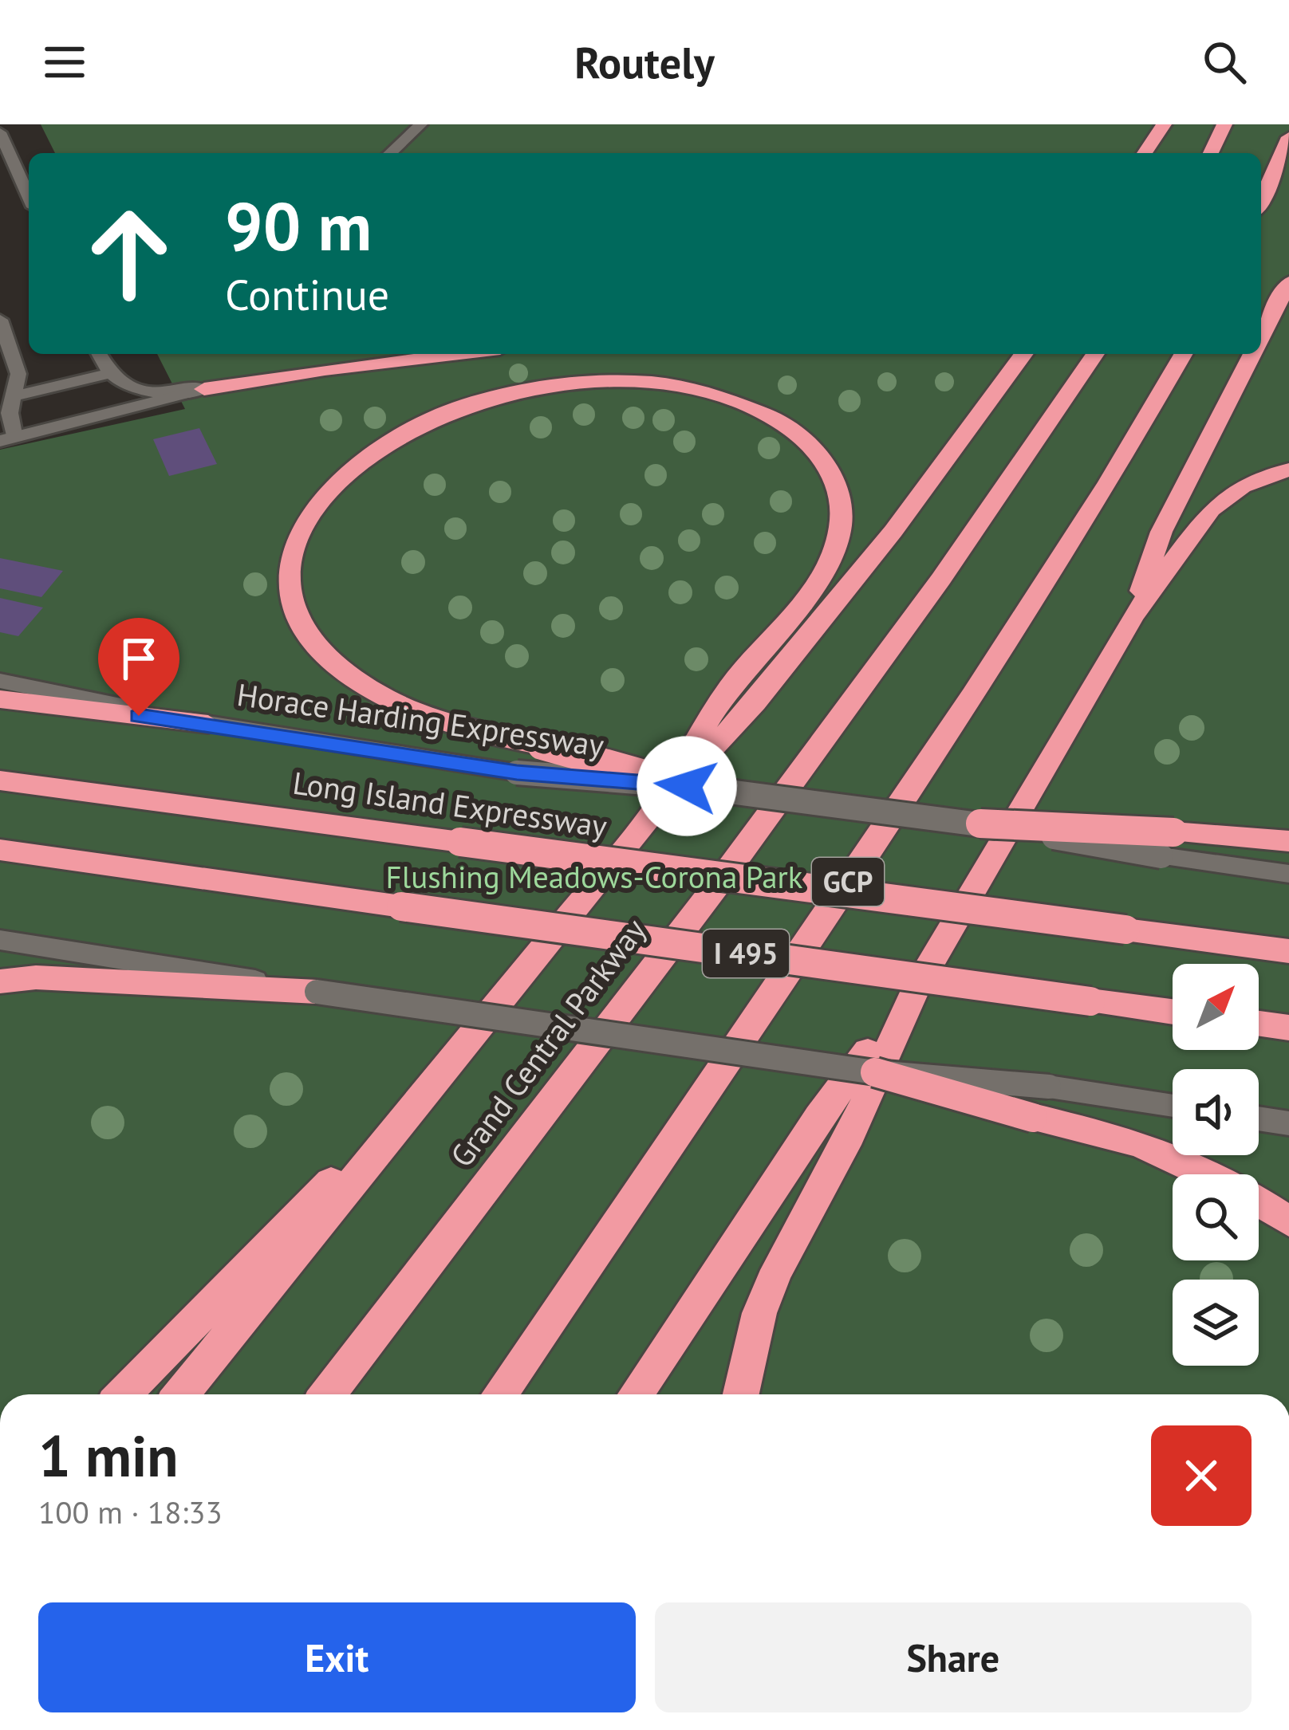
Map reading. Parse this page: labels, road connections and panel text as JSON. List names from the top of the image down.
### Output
{
  "streets": {
    "highway": [
      "Long Island Expressway",
      "GCP",
      "I 495",
      "Grand Central Parkway"
    ],
    "main road": ["Horace Harding Expressway"]
  },
  "parks": ["Flushing Meadows-Corona Park"],
  "north": "top right",
  "page": {
    "header": "Routely",
    "turn": ["90 m", "Continue"],
    "heading": ["1 min", "100 m · 18:33"],
    "buttons": ["Exit", "Share"]
  }
}
